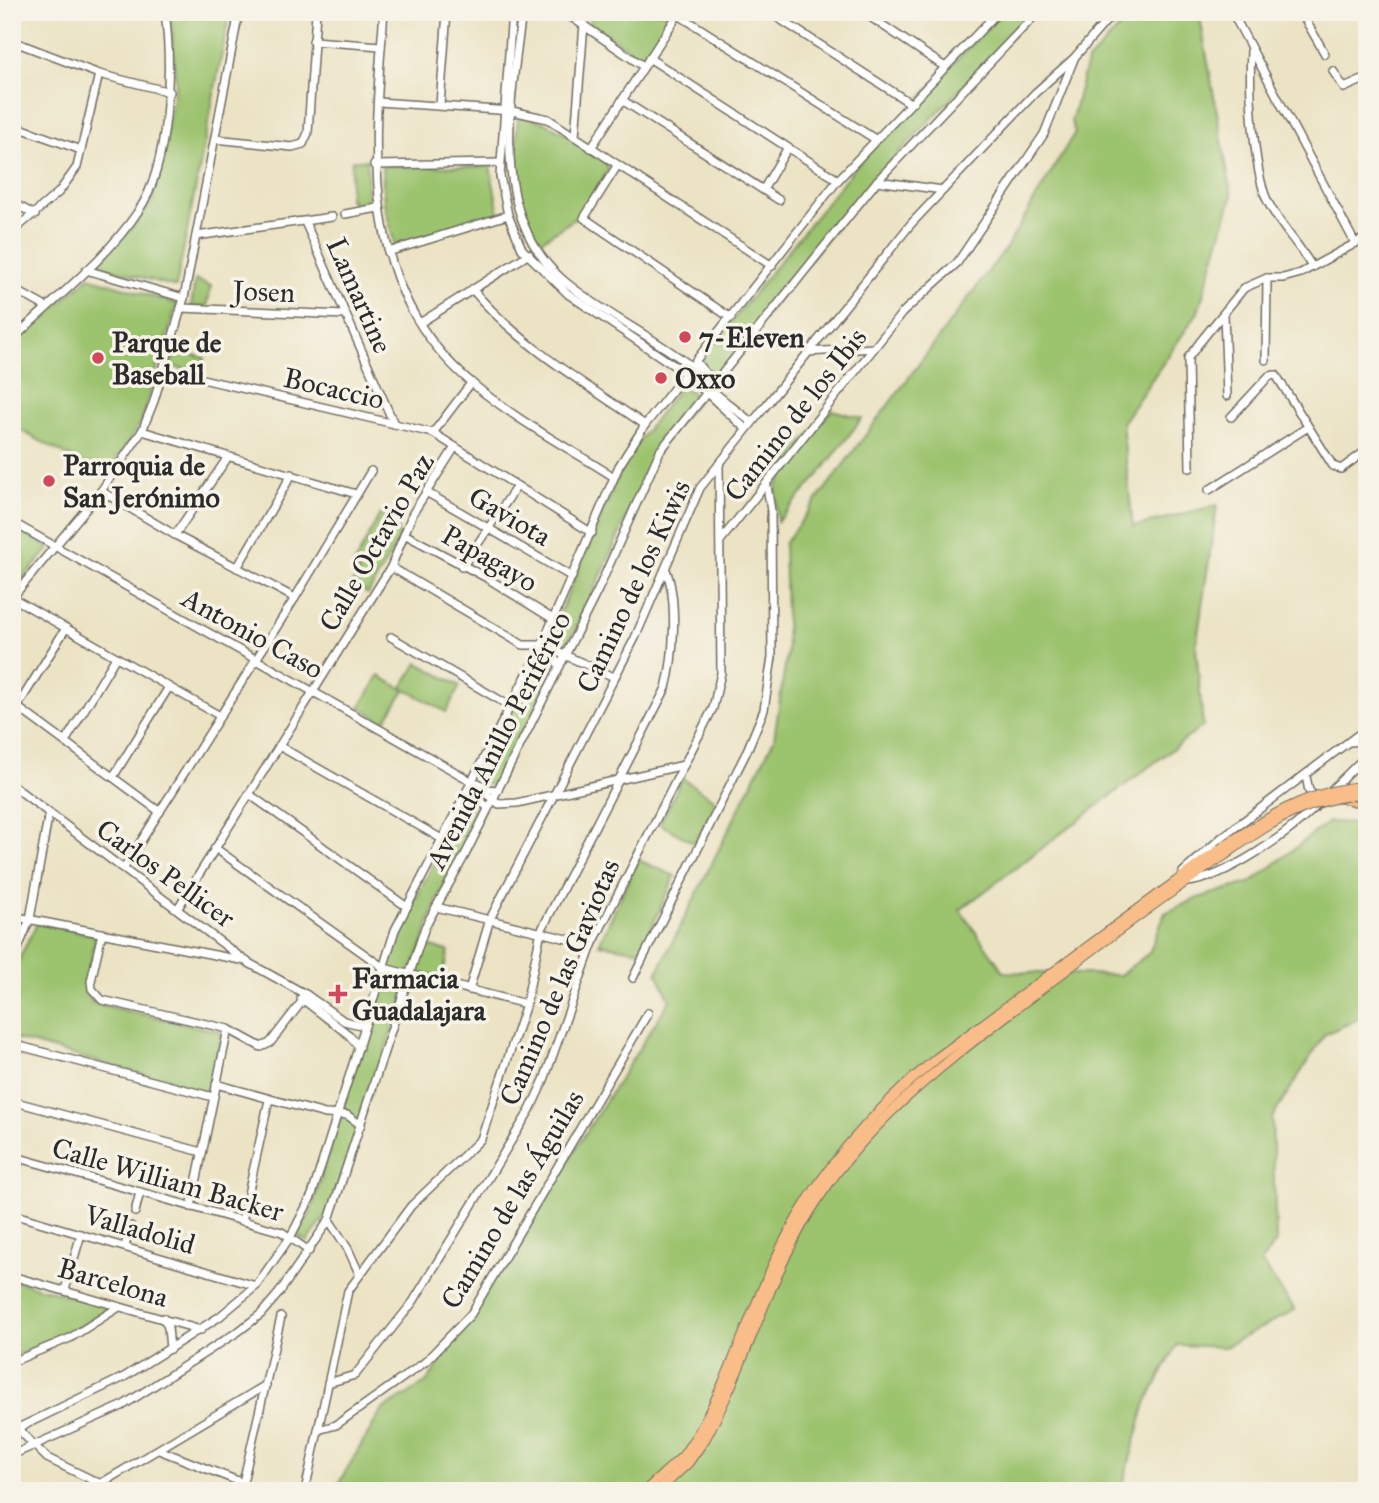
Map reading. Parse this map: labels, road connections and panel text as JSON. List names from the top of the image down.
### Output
{
  "streets": {
    "street": [
      "Josen",
      "Lamartine",
      "Bocaccio",
      "Camino de los Ibis",
      "Gaviota",
      "Calle Octavio Paz",
      "Papagayo",
      "Camino de los Kiwis",
      "Antonio Caso",
      "Avenida Anillo Periférico",
      "Carlos Pellicer",
      "Camino de las Gaviotas",
      "Calle William Backer",
      "Camino de las Águilas",
      "Valladolid",
      "Barcelona"
    ]
  },
  "crossings": [
    ["Josen", "Lamartine"],
    ["Lamartine", "Bocaccio"],
    ["Bocaccio", "Calle Octavio Paz"],
    ["Bocaccio", "Avenida Anillo Periférico"],
    ["Camino de los Ibis", "Camino de los Kiwis"],
    ["Camino de los Ibis", "Camino de las Gaviotas"],
    ["Gaviota", "Calle Octavio Paz"],
    ["Gaviota", "Avenida Anillo Periférico"],
    ["Calle Octavio Paz", "Papagayo"],
    ["Calle Octavio Paz", "Antonio Caso"],
    ["Calle Octavio Paz", "Carlos Pellicer"],
    ["Papagayo", "Avenida Anillo Periférico"],
    ["Camino de los Kiwis", "Camino de las Gaviotas"],
    ["Antonio Caso", "Avenida Anillo Periférico"],
    ["Avenida Anillo Periférico", "Carlos Pellicer"],
    ["Avenida Anillo Periférico", "Calle William Backer"],
    ["Avenida Anillo Periférico", "Valladolid"],
    ["Avenida Anillo Periférico", "Barcelona"]
  ],
  "places": {
    "other": [
      "7-Eleven",
      "Parque de Baseball",
      "Oxxo",
      "Parroquia de San Jerónimo"
    ],
    "health": ["Farmacia Guadalajara"]
  }
}
